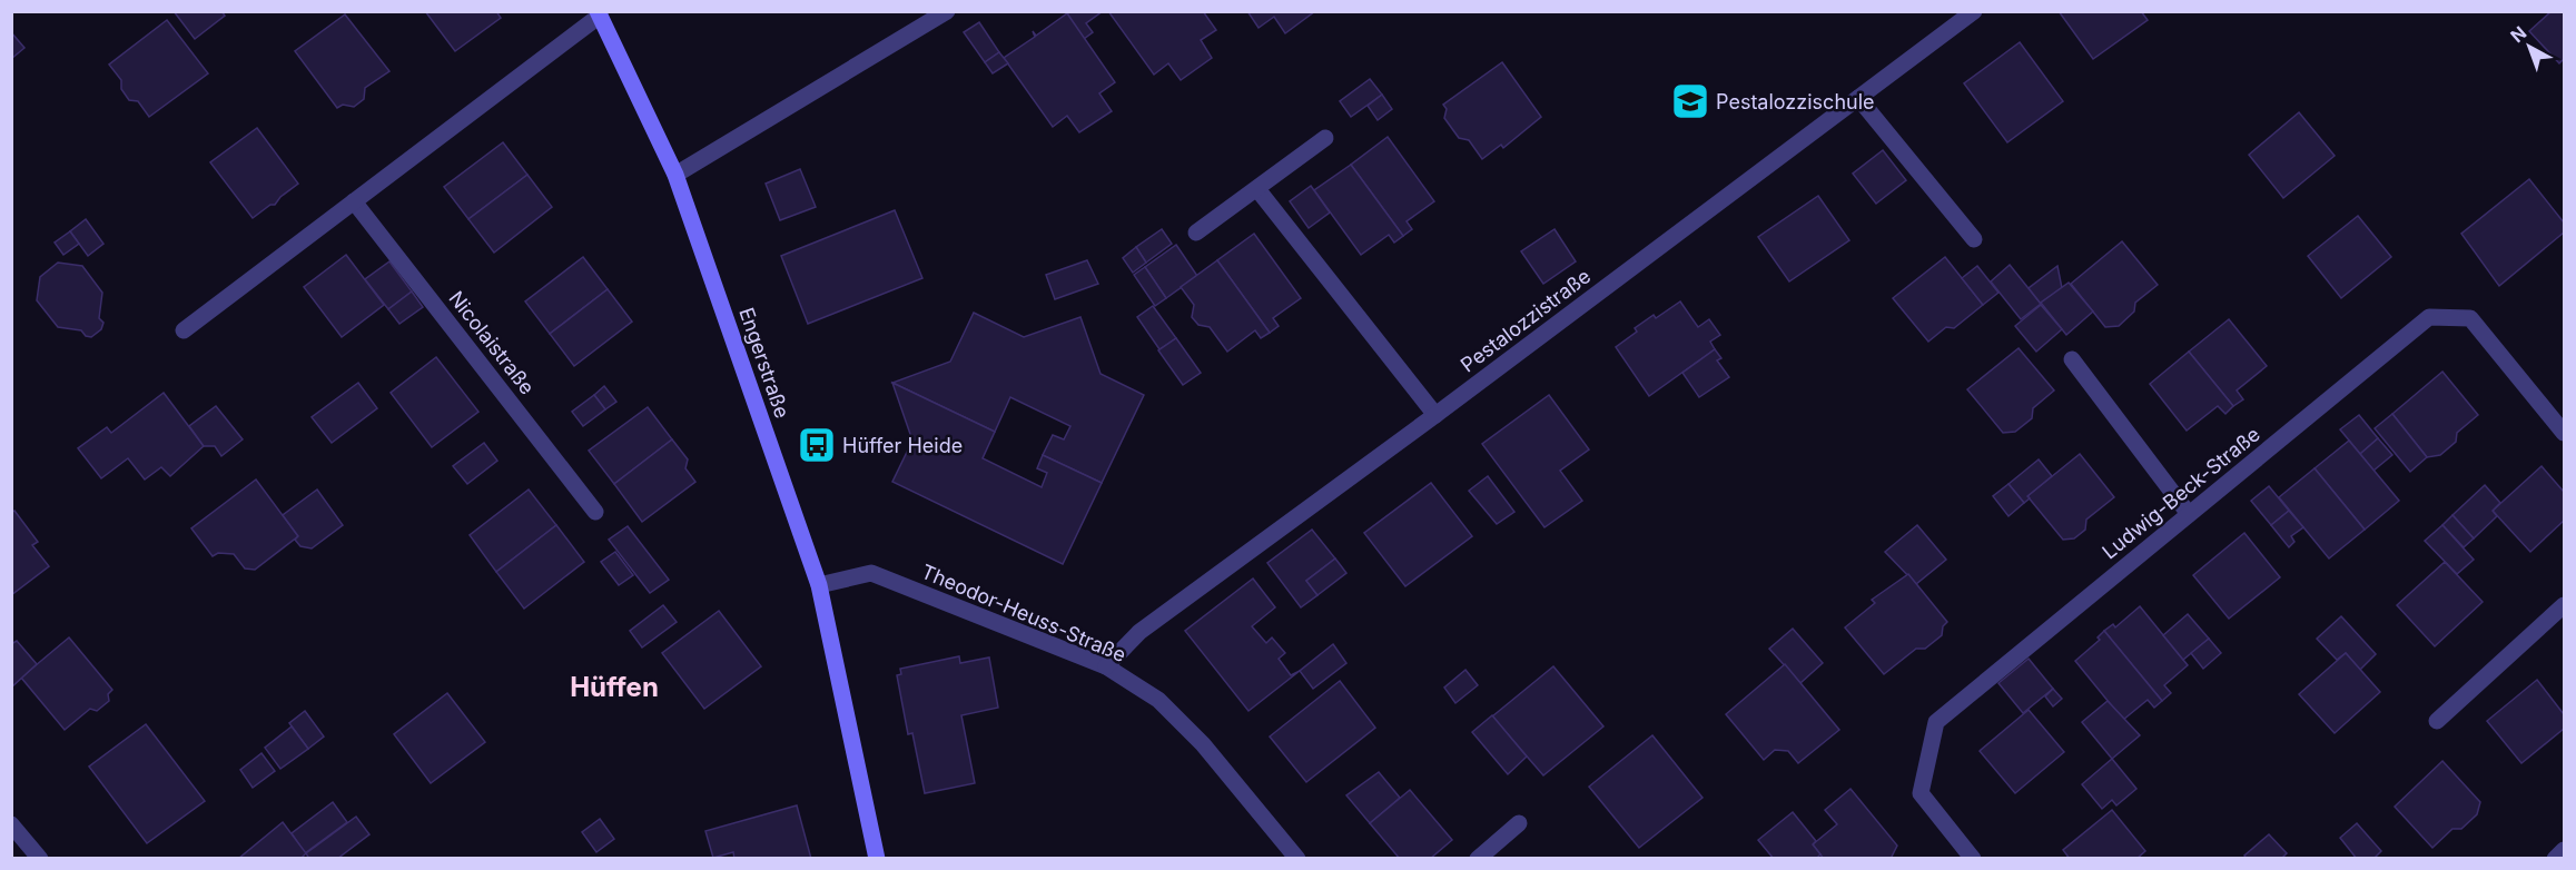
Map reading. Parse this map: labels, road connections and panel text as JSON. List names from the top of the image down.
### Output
{
  "streets": {
    "main road": ["Engerstraße"],
    "street": [
      "Pestalozzistraße",
      "Nicolaistraße",
      "Ludwig-Beck-Straße",
      "Theodor-Heuss-Straße"
    ]
  },
  "crossings": [
    ["Pestalozzistraße", "Theodor-Heuss-Straße"],
    ["Engerstraße", "Theodor-Heuss-Straße"]
  ],
  "districts": ["Hüffen"],
  "places": {
    "school or university": ["Pestalozzischule"],
    "bus stop": ["Hüffer Heide"]
  },
  "north": "top left"
}
